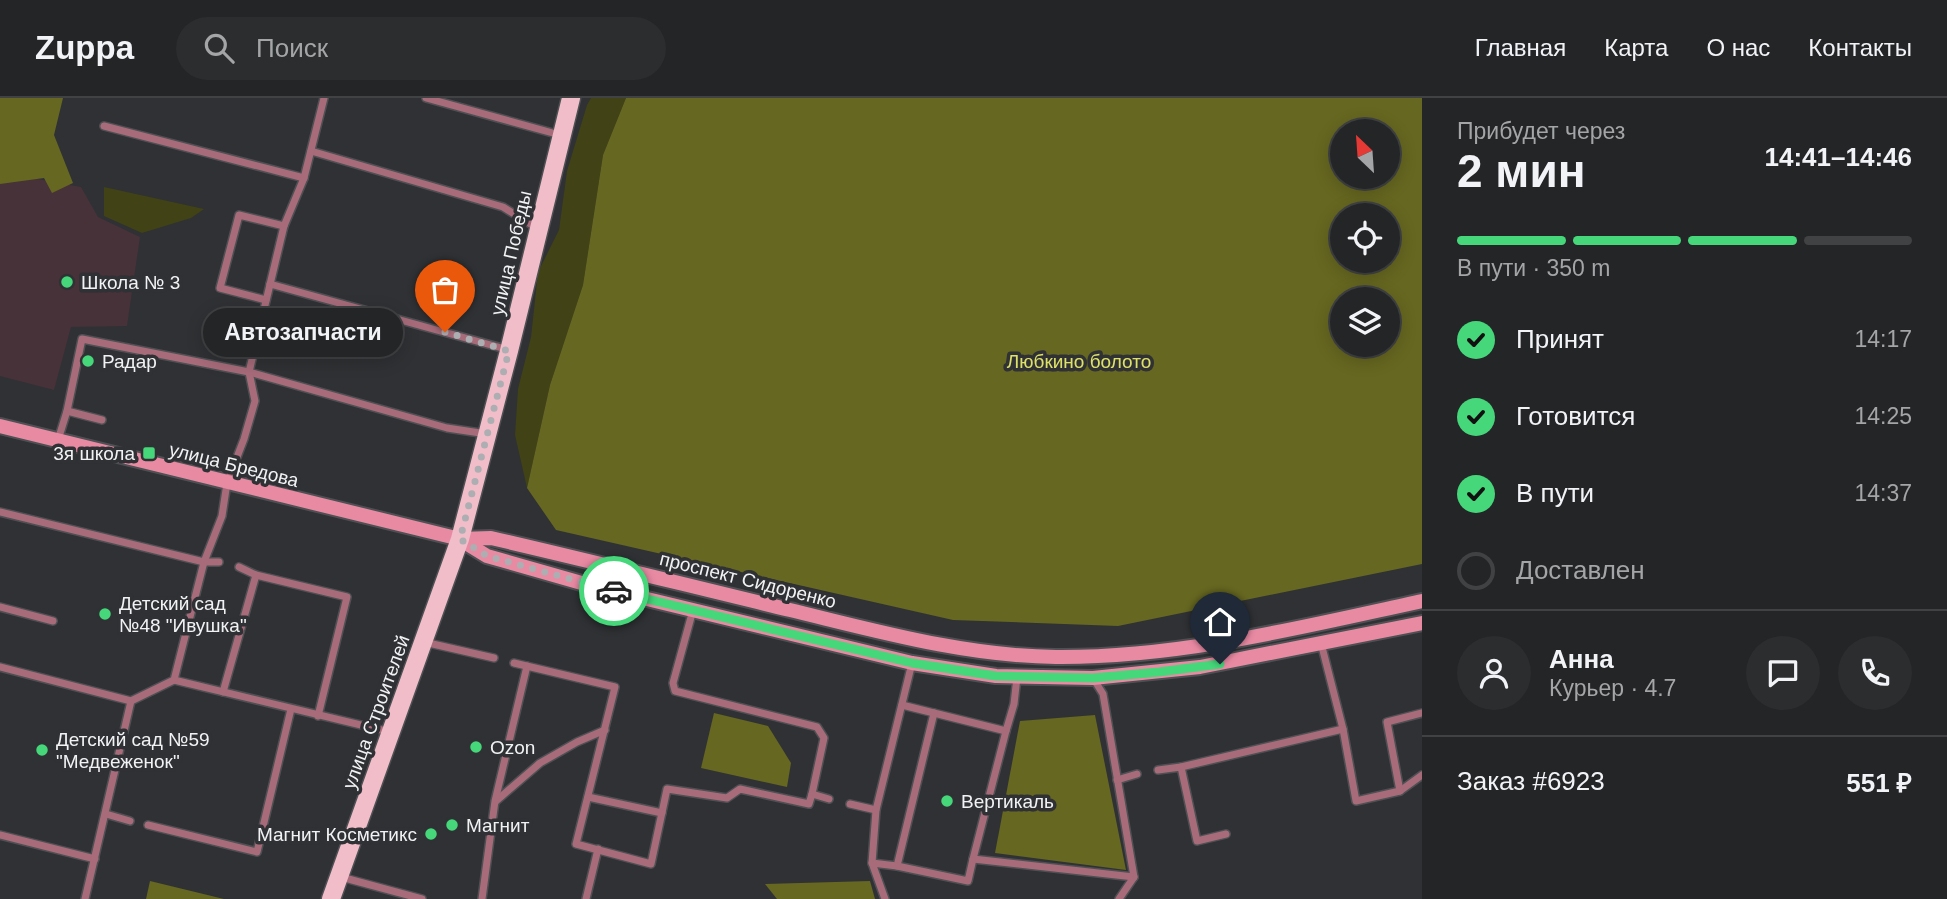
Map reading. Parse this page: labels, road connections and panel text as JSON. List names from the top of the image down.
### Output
{
  "streets": {
    "main road": [
      "улица Победы",
      "улица Бредова",
      "проспект Сидоренко",
      "улица Строителей"
    ]
  },
  "crossings": [
    ["улица Победы", "улица Бредова"],
    ["улица Победы", "проспект Сидоренко"],
    ["улица Победы", "улица Строителей"],
    ["улица Бредова", "проспект Сидоренко"],
    ["улица Бредова", "улица Строителей"],
    ["проспект Сидоренко", "улица Строителей"]
  ],
  "parks": ["Любкино болото"],
  "places": {
    "other": [
      "Школа № 3",
      "Автозапчасти",
      "Радар",
      "Детский сад №48 \"Ивушка\"",
      "Ozon",
      "Детский сад №59 \"Медвеженок\"",
      "Вертикаль",
      "Магнит",
      "Магнит Косметикс"
    ],
    "transit": ["3я школа"]
  },
  "north": "top left",
  "page": {
    "header": "Zuppa",
    "search": "Поиск",
    "nav": [
      "Главная",
      "Карта",
      "О нас",
      "Контакты"
    ],
    "heading": ["2 мин", "Прибудет через", "14:41–14:46"],
    "panel": [
      "Анна",
      "Курьер · 4.7",
      "Заказ #6923",
      "551 ₽"
    ],
    "bar": "В пути · 350 m",
    "list": [
      ["Принят", "14:17"],
      ["Готовится", "14:25"],
      ["В пути", "14:37"],
      "Доставлен"
    ],
    "bubble": "Автозапчасти"
  }
}
